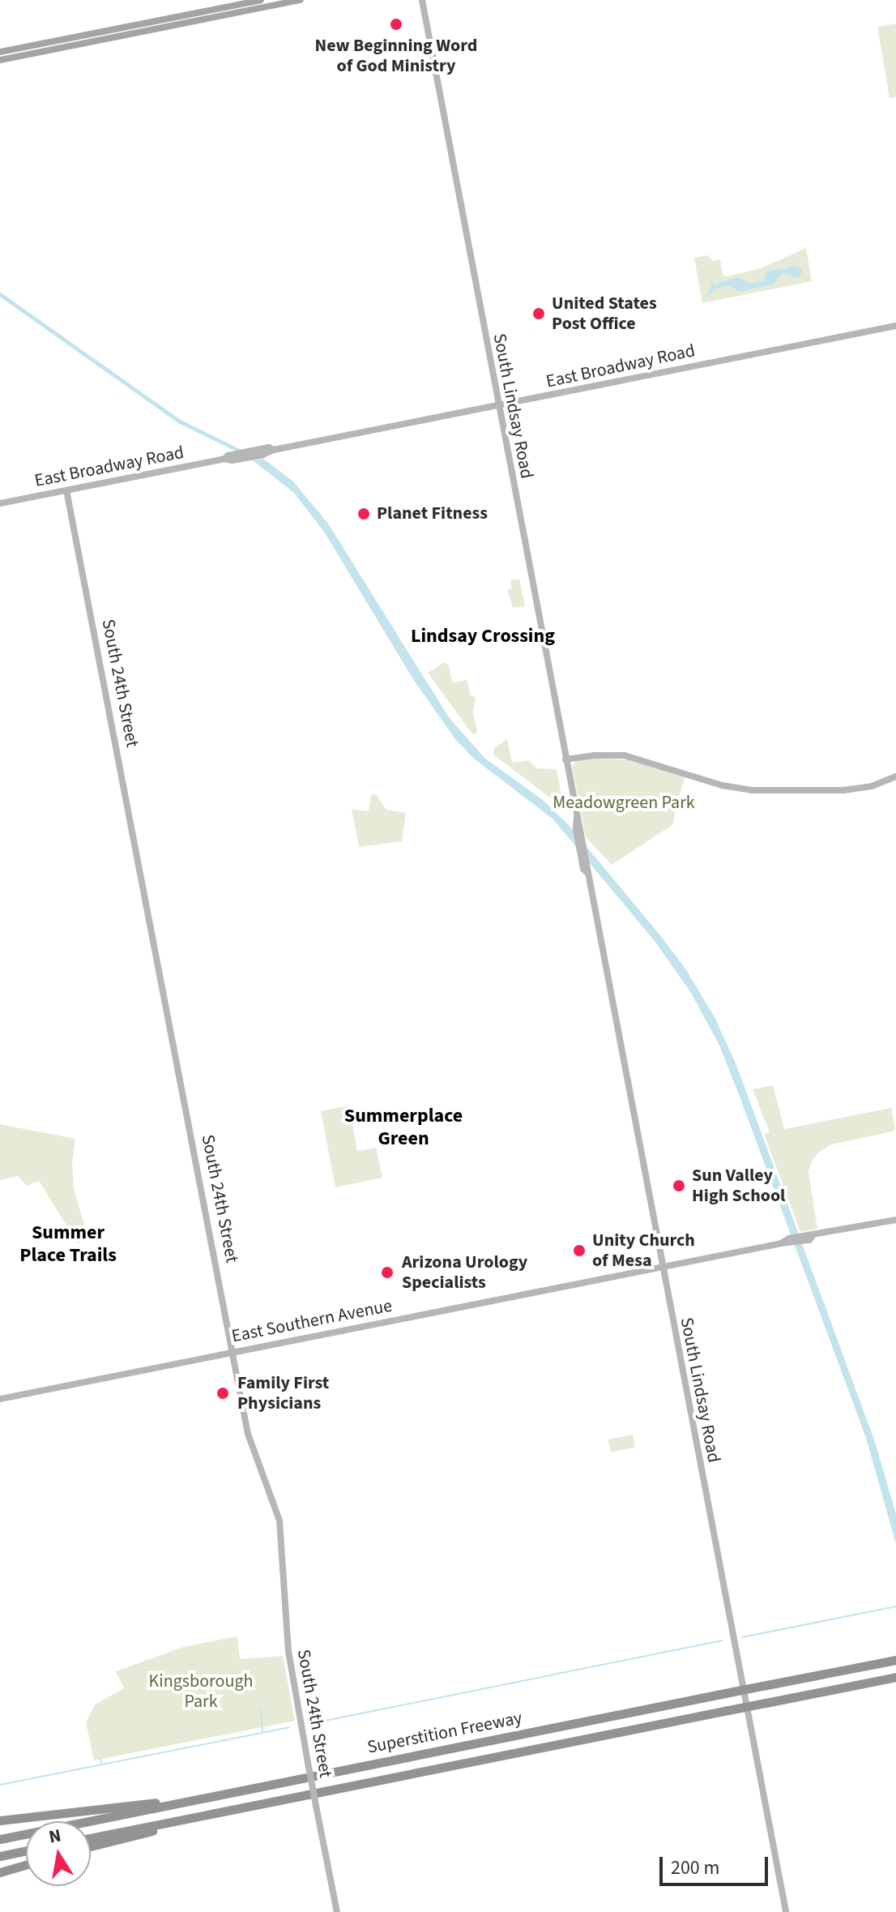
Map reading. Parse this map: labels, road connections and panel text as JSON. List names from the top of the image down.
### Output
{
  "streets": {
    "highway": ["Superstition Freeway"],
    "main road": [
      "East Broadway Road",
      "South Lindsay Road",
      "South 24th Street",
      "East Southern Avenue"
    ]
  },
  "crossings": [
    ["East Broadway Road", "South Lindsay Road"],
    ["East Broadway Road", "South 24th Street"],
    ["South Lindsay Road", "East Southern Avenue"],
    ["South 24th Street", "East Southern Avenue"]
  ],
  "districts": ["Lindsay Crossing", "Summerplace Green", "Summer Place Trails"],
  "parks": ["Meadowgreen Park", "Kingsborough Park"],
  "places": [
    "New Beginning Word of God Ministry",
    "United States Post Office",
    "Planet Fitness",
    "Sun Valley High School",
    "Unity Church of Mesa",
    "Arizona Urology Specialists",
    "Family First Physicians"
  ],
  "scale_bar": "200 m",
  "north": "top"
}
